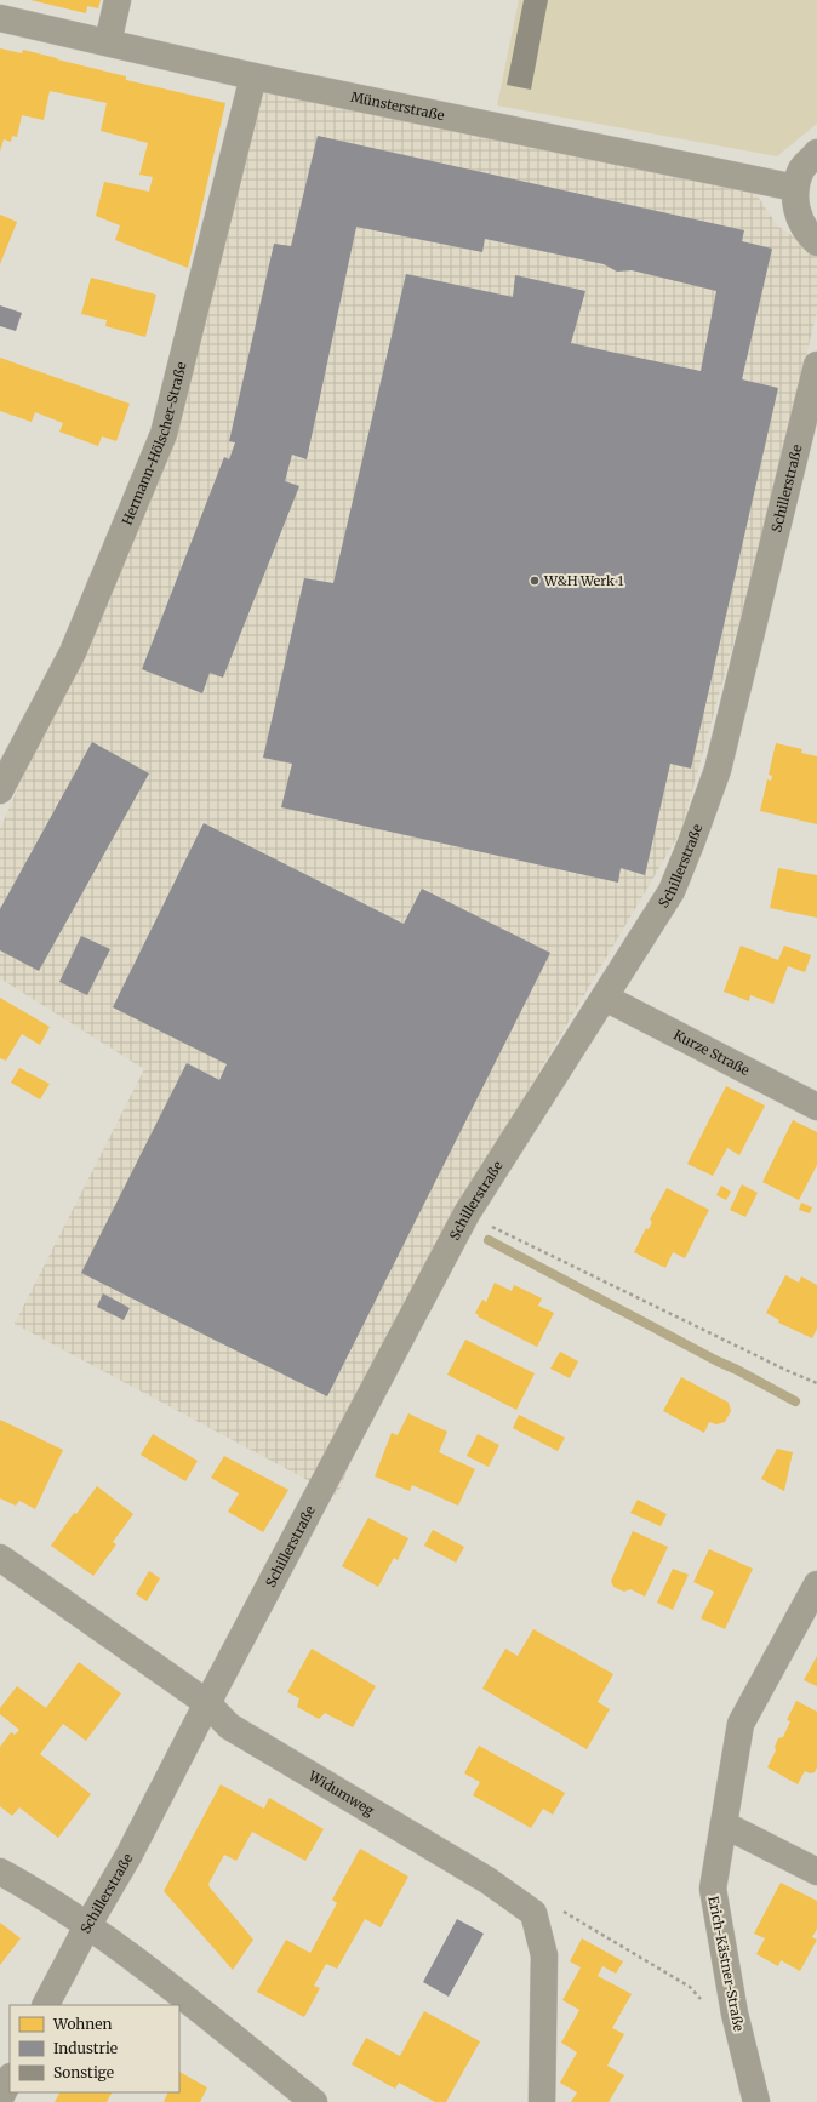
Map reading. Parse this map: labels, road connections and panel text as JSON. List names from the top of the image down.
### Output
{
  "streets": {
    "street": [
      "Münsterstraße",
      "Hermann-Hölscher-Straße",
      "Schillerstraße",
      "Kurze Straße",
      "Widumweg",
      "Erich-Kästner-Straße"
    ]
  },
  "crossings": [
    ["Münsterstraße", "Hermann-Hölscher-Straße"],
    ["Schillerstraße", "Kurze Straße"],
    ["Schillerstraße", "Widumweg"]
  ],
  "places": ["W&H Werk 1"],
  "legend": ["Wohnen", "Industrie", "Sonstige"]
}
